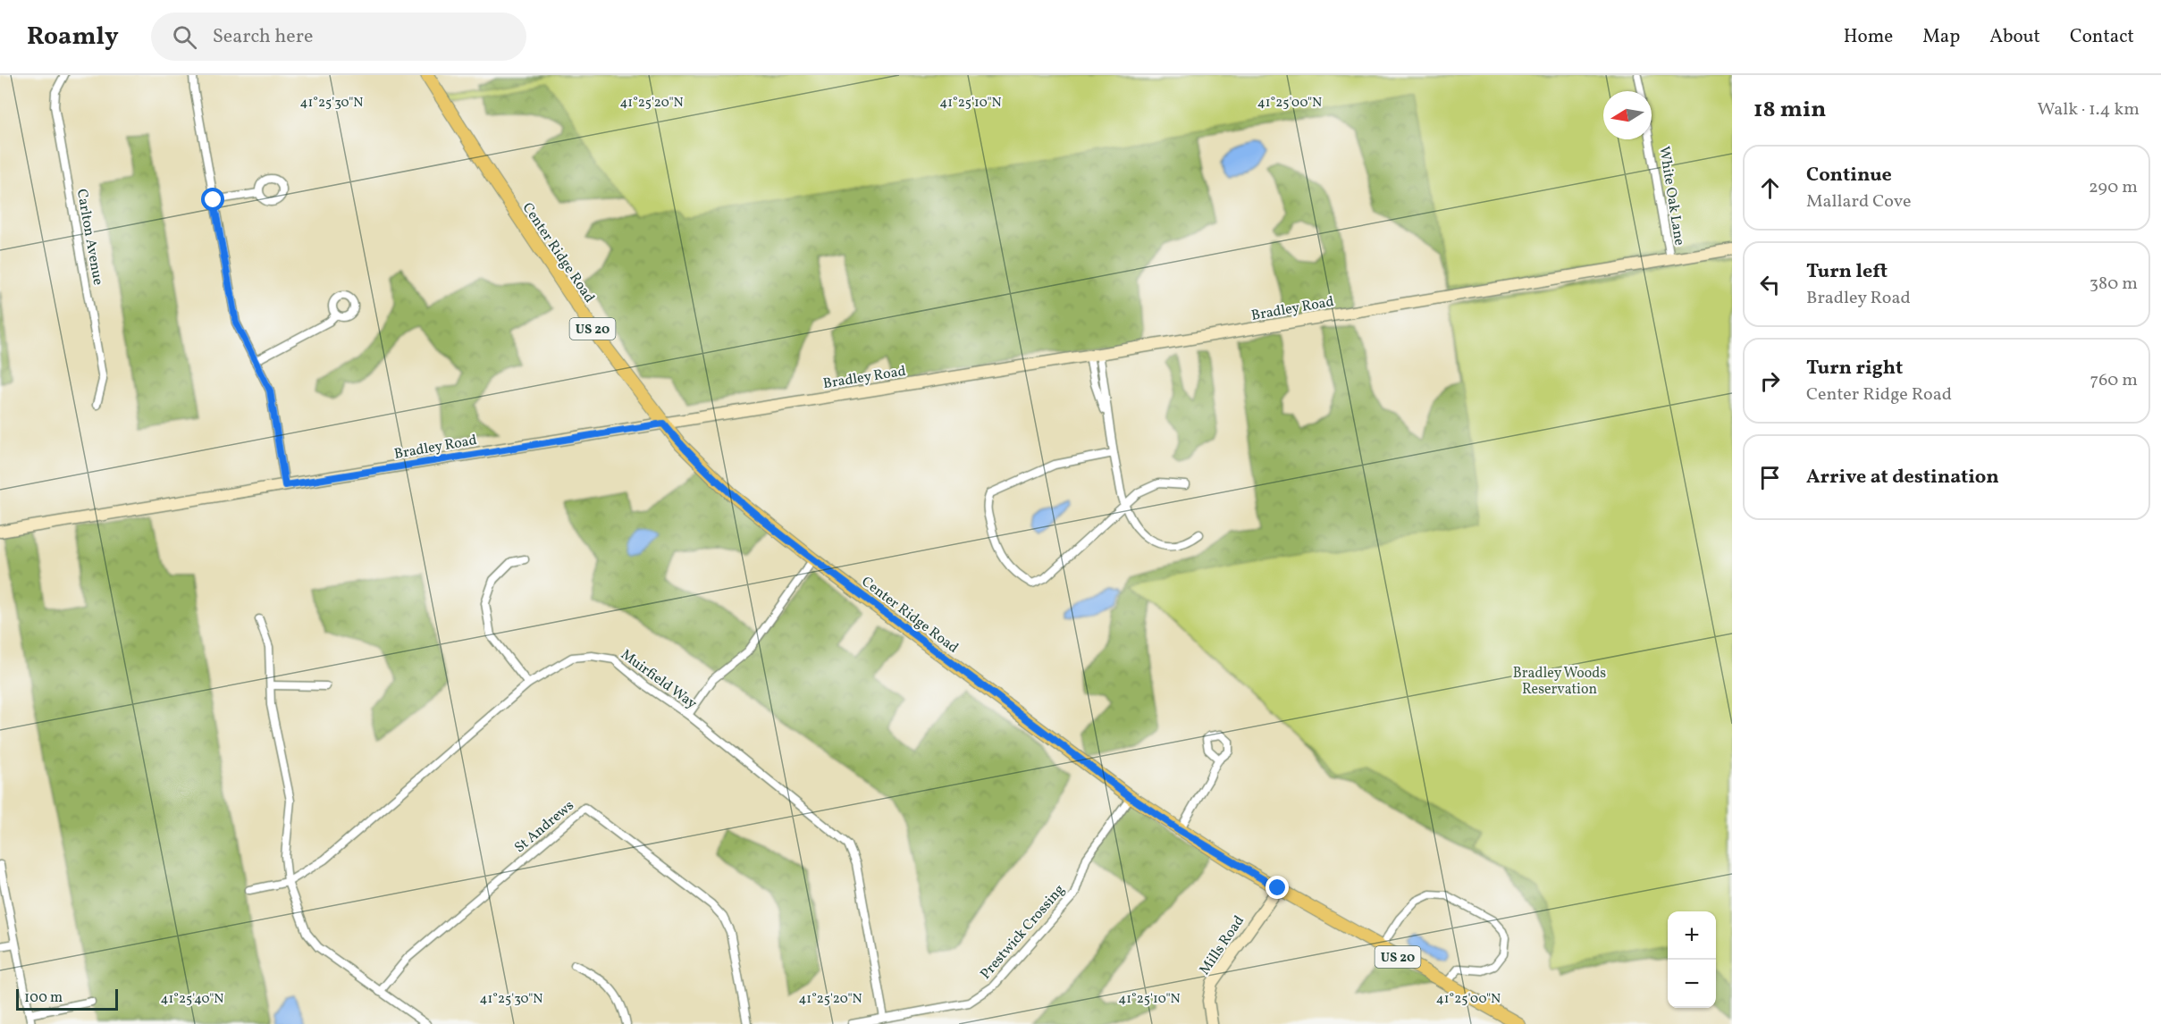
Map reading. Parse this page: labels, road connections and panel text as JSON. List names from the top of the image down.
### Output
{
  "streets": {
    "main road": ["Center Ridge Road", "US 20"],
    "street": [
      "White Oak Lane",
      "Carlton Avenue",
      "Bradley Road",
      "Muirfield Way",
      "St Andrews",
      "Prestwick Crossing",
      "Mills Road"
    ]
  },
  "crossings": [
    ["White Oak Lane", "Bradley Road"],
    ["Center Ridge Road", "Bradley Road"],
    ["Center Ridge Road", "Prestwick Crossing"],
    ["Center Ridge Road", "Mills Road"],
    ["Muirfield Way", "Prestwick Crossing"]
  ],
  "parks": ["Bradley Woods Reservation"],
  "scale_bar": "100 m",
  "north": "left",
  "page": {
    "header": "Roamly",
    "search": "Search here",
    "nav": [
      "Home",
      "Map",
      "About",
      "Contact"
    ],
    "heading": ["18 min", "Walk · 1.4 km"],
    "list": [
      ["Continue", "Mallard Cove", "290 m"],
      ["Turn left", "Bradley Road", "380 m"],
      ["Turn right", "Center Ridge Road", "760 m"],
      "Arrive at destination"
    ],
    "map_buttons": ["+", "−"],
    "scale": "100 m"
  },
  "coordinates": [
    "41°25'20\"N",
    "41°25'10\"N",
    "41°25'30\"N",
    "41°25'00\"N",
    "41°25'40\"N"
  ]
}
